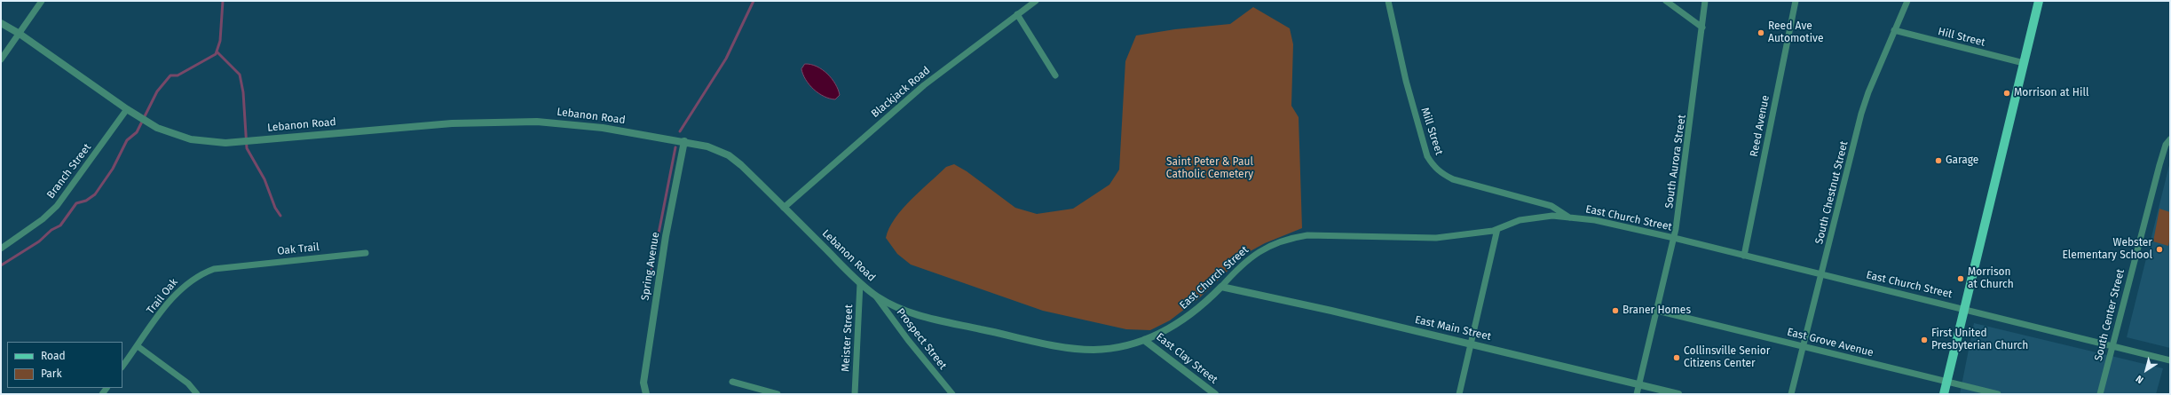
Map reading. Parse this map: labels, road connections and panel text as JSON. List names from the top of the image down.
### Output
{
  "streets": {
    "street": [
      "Hill Street",
      "Blackjack Road",
      "Lebanon Road",
      "Reed Avenue",
      "Mill Street",
      "South Aurora Street",
      "Branch Street",
      "South Chestnut Street",
      "East Church Street",
      "Oak Trail",
      "Spring Avenue",
      "Trail Oak",
      "South Center Street",
      "East Main Street",
      "Meister Street",
      "Prospect Street",
      "East Grove Avenue",
      "East Clay Street"
    ]
  },
  "crossings": [
    ["Hill Street", "South Chestnut Street"],
    ["Blackjack Road", "Lebanon Road"],
    ["Lebanon Road", "Branch Street"],
    ["Lebanon Road", "East Church Street"],
    ["Lebanon Road", "Spring Avenue"],
    ["Lebanon Road", "Meister Street"],
    ["Lebanon Road", "Prospect Street"],
    ["Lebanon Road", "East Clay Street"],
    ["Reed Avenue", "East Church Street"],
    ["Mill Street", "East Church Street"],
    ["South Aurora Street", "East Church Street"],
    ["South Aurora Street", "East Main Street"],
    ["South Aurora Street", "East Grove Avenue"],
    ["South Chestnut Street", "East Church Street"],
    ["South Chestnut Street", "East Grove Avenue"],
    ["East Church Street", "South Center Street"],
    ["East Church Street", "East Main Street"],
    ["East Church Street", "East Clay Street"],
    ["Oak Trail", "Trail Oak"]
  ],
  "parks": ["Saint Peter & Paul Catholic Cemetery"],
  "places": [
    "Reed Ave Automotive",
    "Morrison at Hill",
    "Garage",
    "Webster Elementary School",
    "Morrison at Church",
    "Braner Homes",
    "First United Presbyterian Church",
    "Collinsville Senior Citizens Center"
  ],
  "legend": ["Road", "Park"],
  "north": "bottom left"
}
